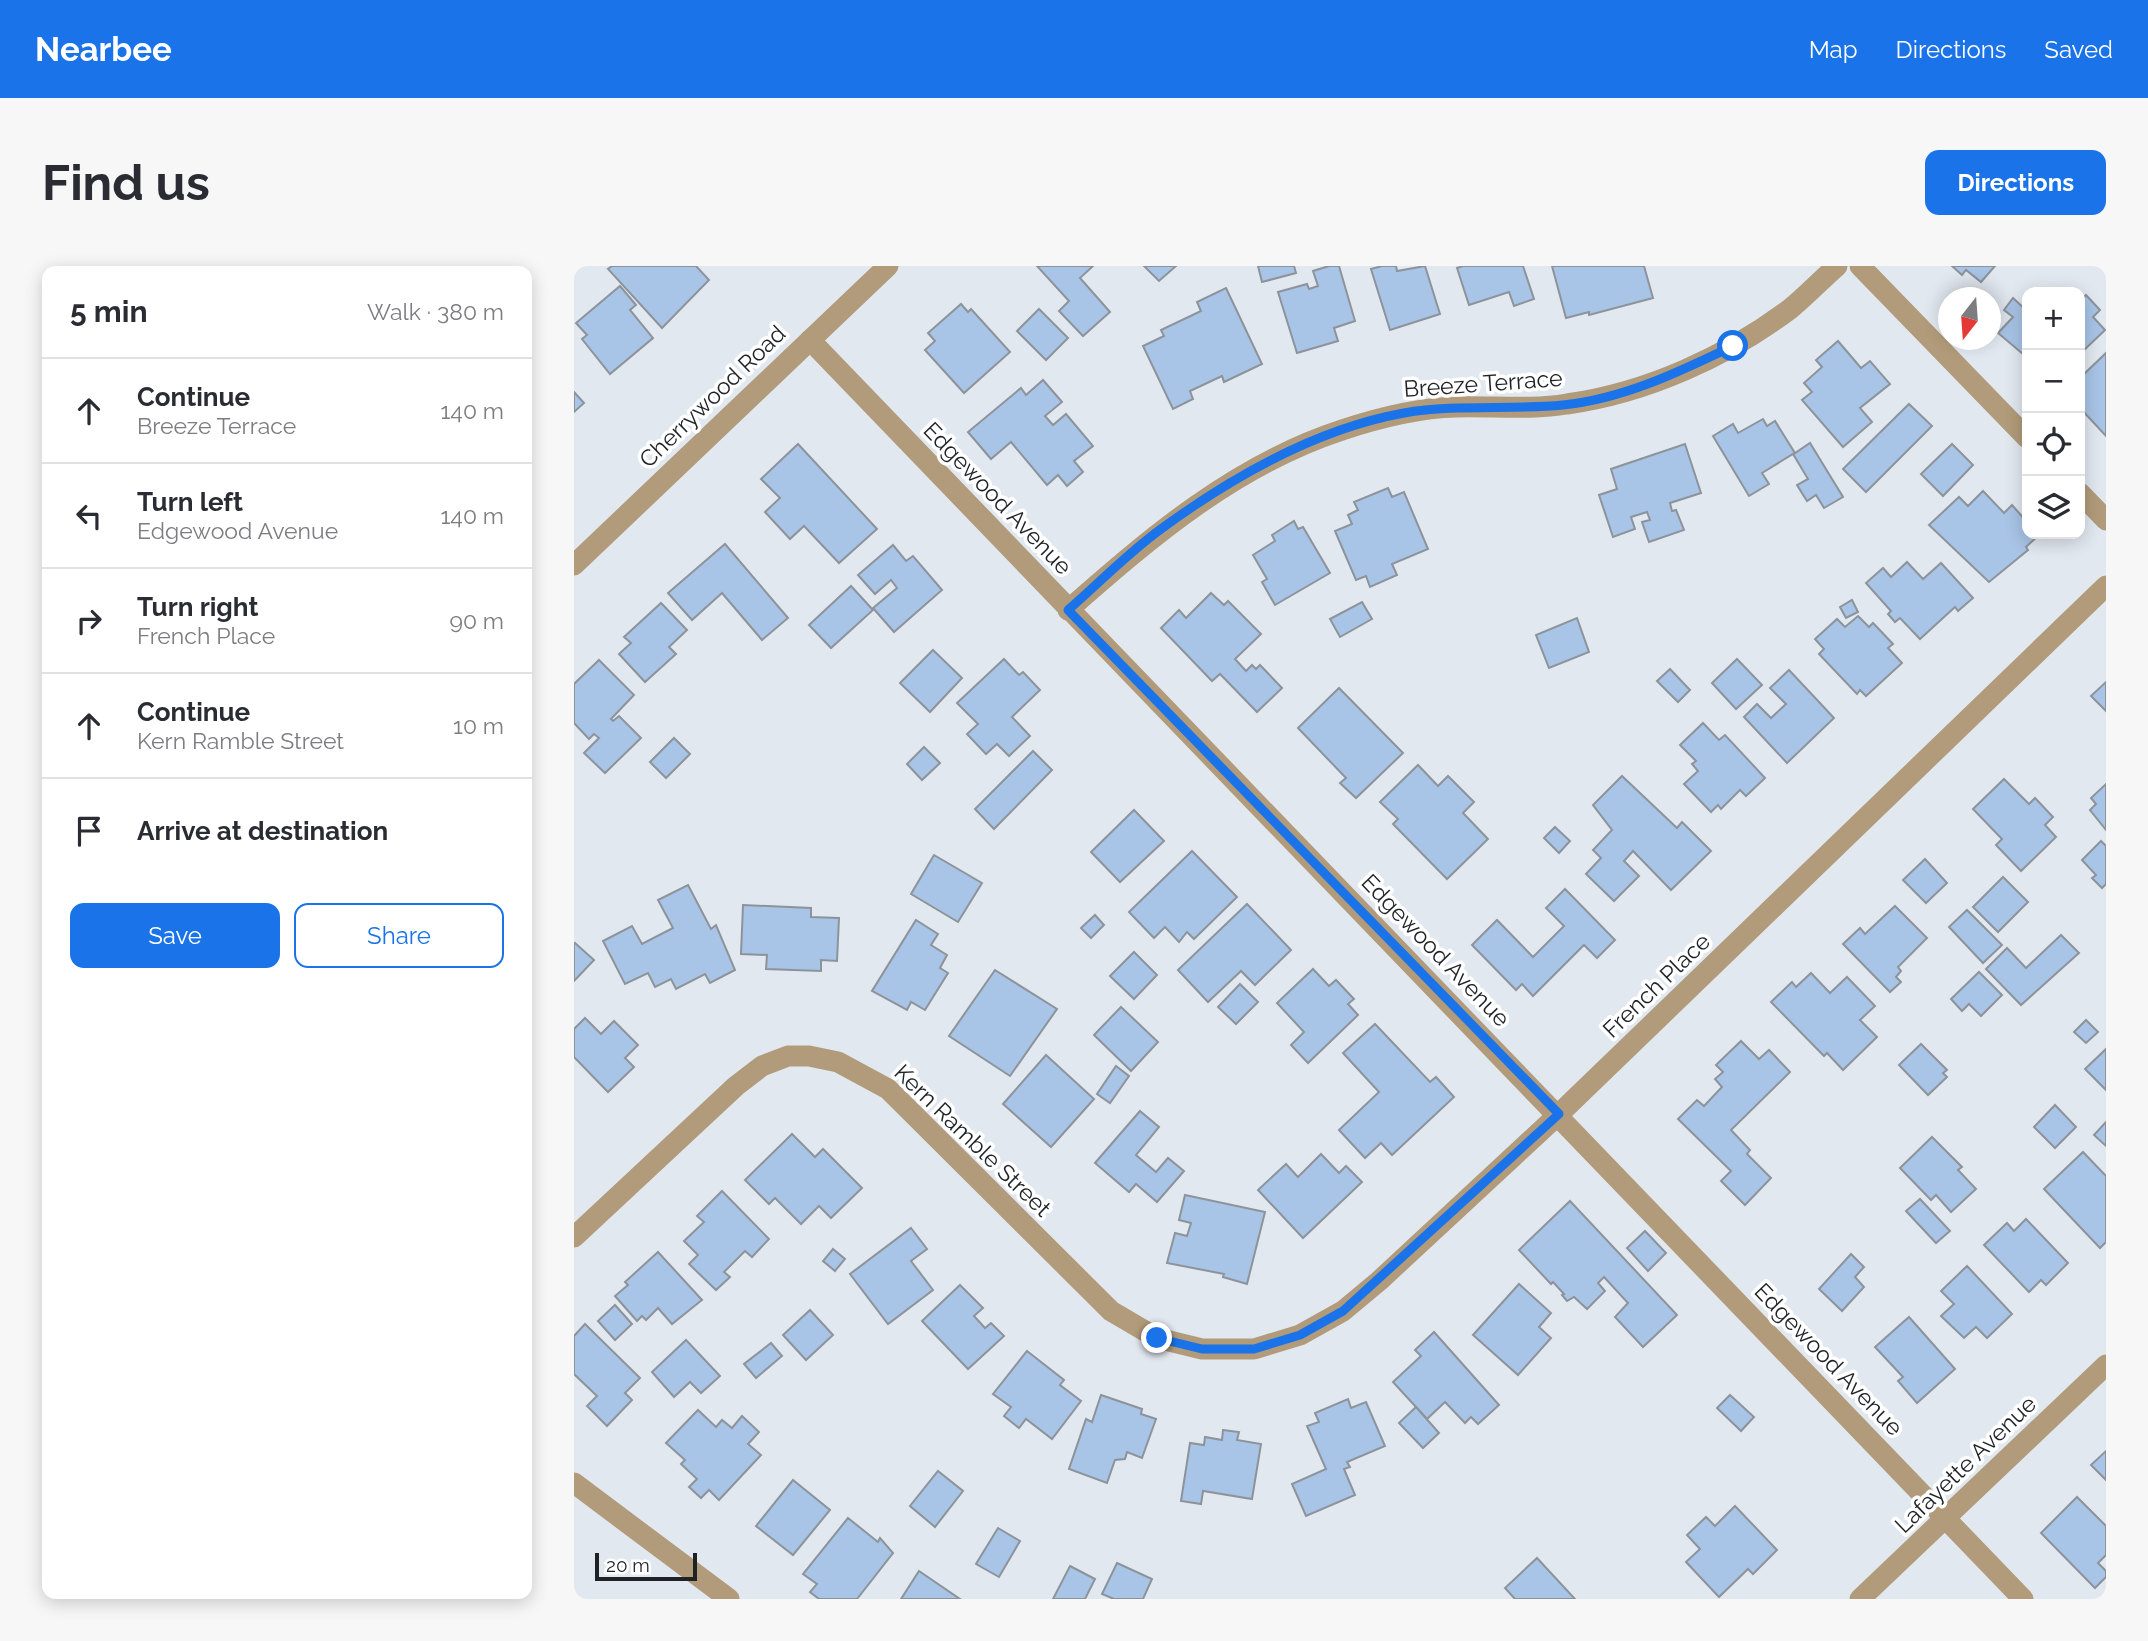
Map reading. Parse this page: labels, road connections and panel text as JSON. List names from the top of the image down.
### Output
{
  "streets": {
    "street": [
      "Breeze Terrace",
      "Cherrywood Road",
      "Edgewood Avenue",
      "French Place",
      "Kern Ramble Street",
      "Lafayette Avenue"
    ]
  },
  "crossings": [
    ["Breeze Terrace", "Edgewood Avenue"],
    ["Cherrywood Road", "Edgewood Avenue"],
    ["Edgewood Avenue", "French Place"],
    ["Edgewood Avenue", "Lafayette Avenue"],
    ["French Place", "Kern Ramble Street"]
  ],
  "scale_bar": "20 m",
  "north": "bottom",
  "page": {
    "header": "Nearbee",
    "nav": ["Map", "Directions", "Saved"],
    "buttons": [
      "Directions",
      ["Save", "Share"]
    ],
    "title": "Find us",
    "heading": ["5 min", "Walk · 380 m"],
    "map_buttons": ["+", "−"],
    "list": [
      ["Continue", "Breeze Terrace", "140 m"],
      ["Turn left", "Edgewood Avenue", "140 m"],
      ["Turn right", "French Place", "90 m"],
      ["Continue", "Kern Ramble Street", "10 m"],
      "Arrive at destination"
    ],
    "scale": "20 m"
  }
}
